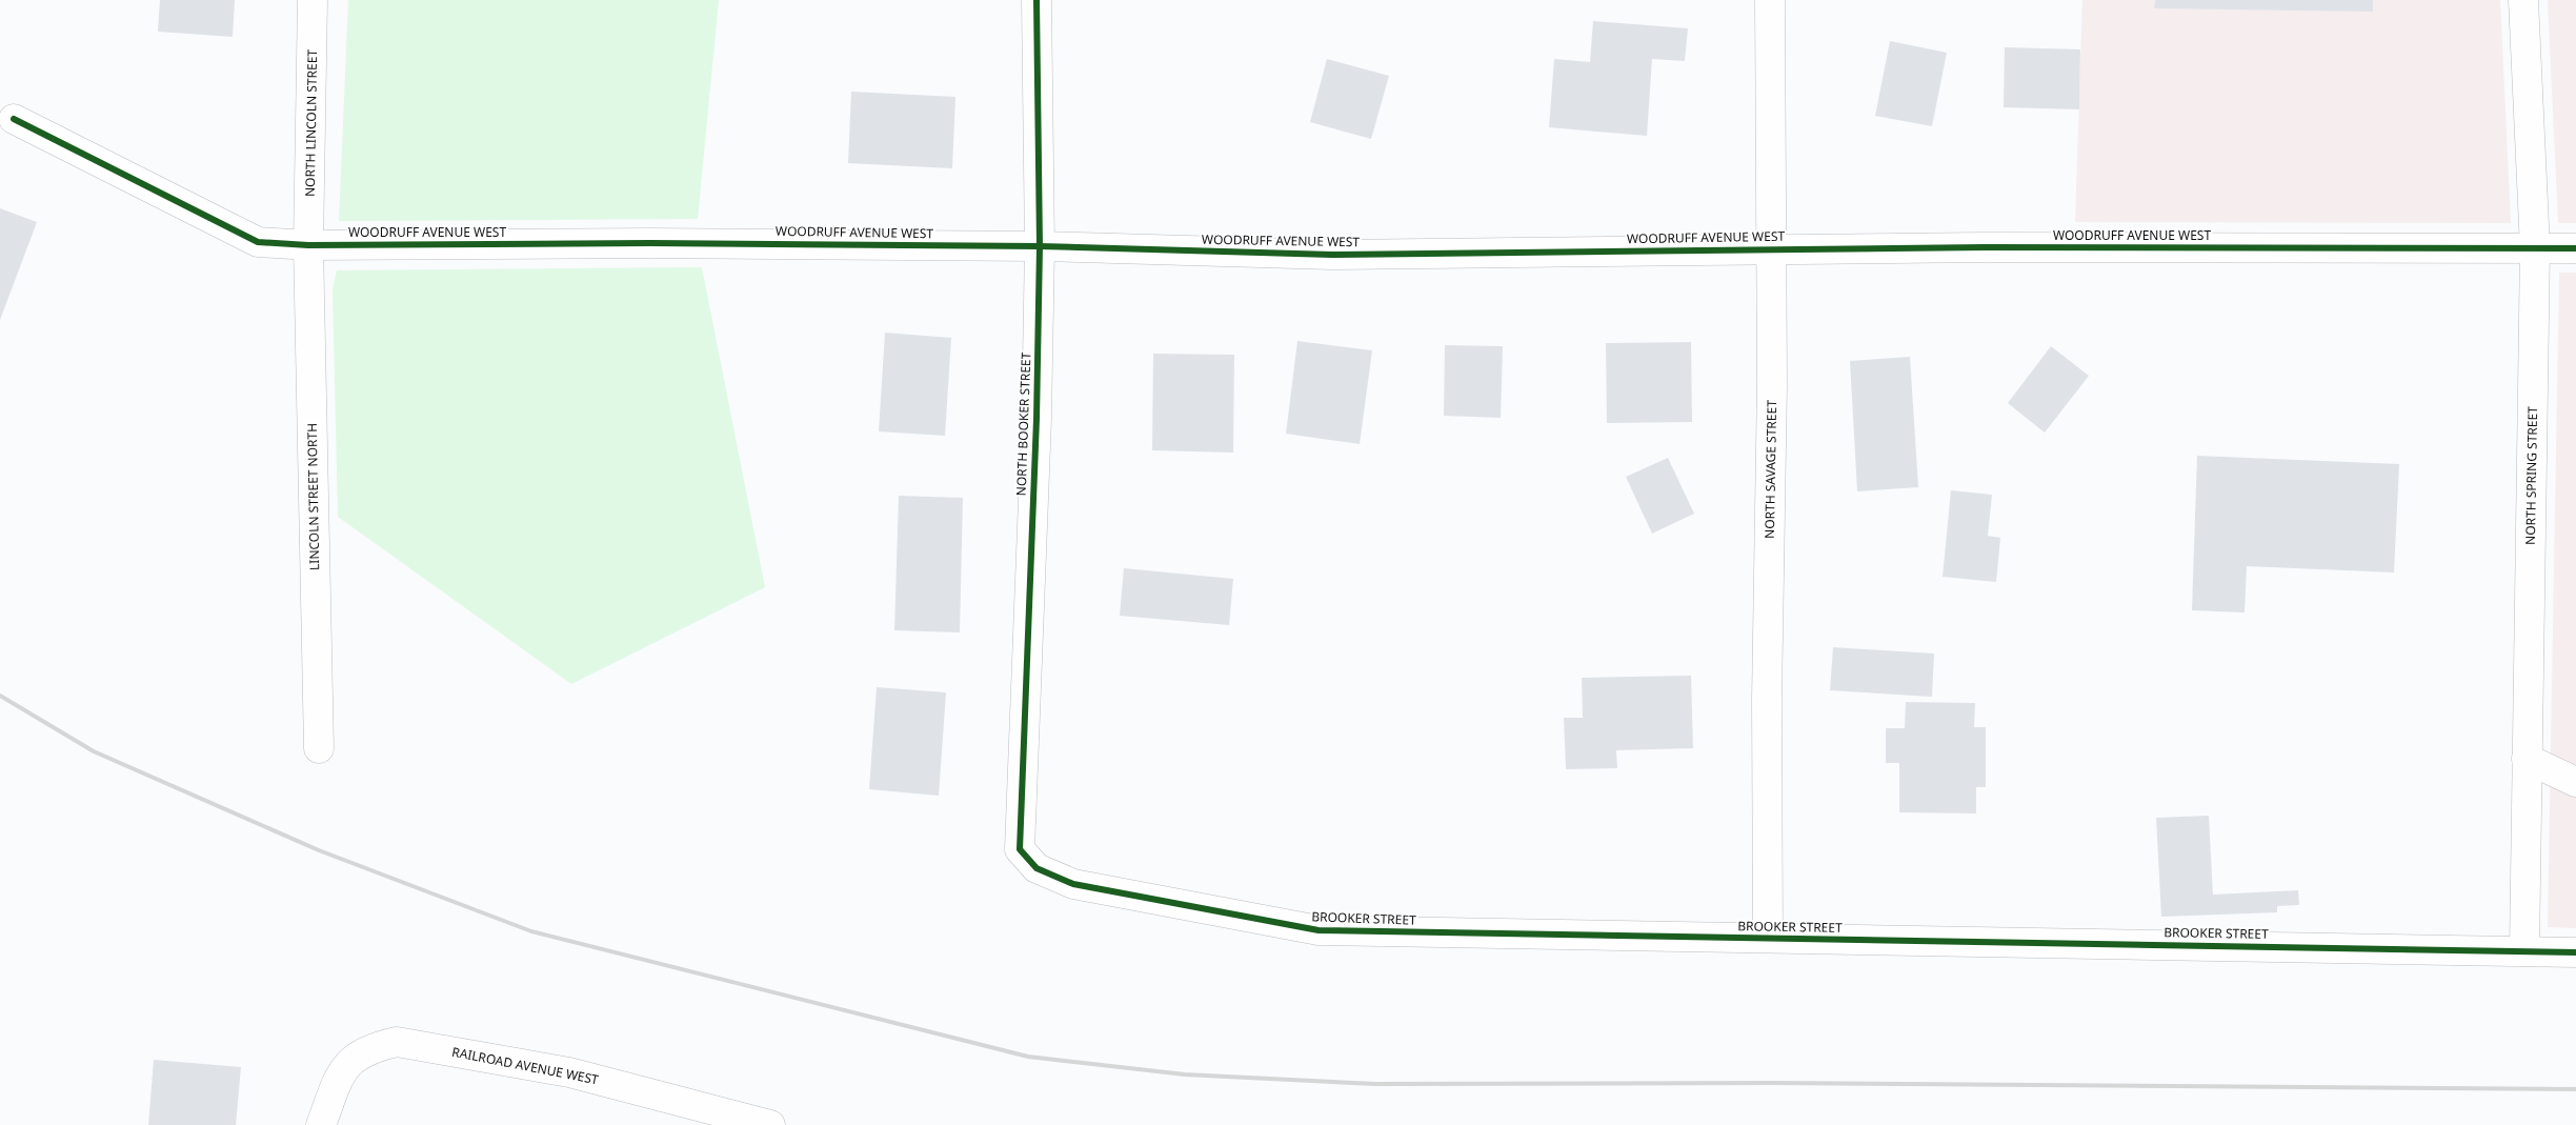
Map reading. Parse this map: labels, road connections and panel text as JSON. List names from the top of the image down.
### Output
{
  "streets": {
    "street": [
      "NORTH LINCOLN STREET",
      "WOODRUFF AVENUE WEST",
      "NORTH BOOKER STREET",
      "NORTH SAVAGE STREET",
      "NORTH SPRING STREET",
      "LINCOLN STREET NORTH",
      "BROOKER STREET",
      "RAILROAD AVENUE WEST"
    ]
  },
  "crossings": [
    ["NORTH LINCOLN STREET", "WOODRUFF AVENUE WEST"],
    ["NORTH LINCOLN STREET", "LINCOLN STREET NORTH"],
    ["WOODRUFF AVENUE WEST", "NORTH BOOKER STREET"],
    ["WOODRUFF AVENUE WEST", "NORTH SAVAGE STREET"],
    ["WOODRUFF AVENUE WEST", "NORTH SPRING STREET"],
    ["WOODRUFF AVENUE WEST", "LINCOLN STREET NORTH"],
    ["NORTH BOOKER STREET", "BROOKER STREET"],
    ["NORTH SAVAGE STREET", "BROOKER STREET"],
    ["NORTH SPRING STREET", "BROOKER STREET"]
  ]
}
